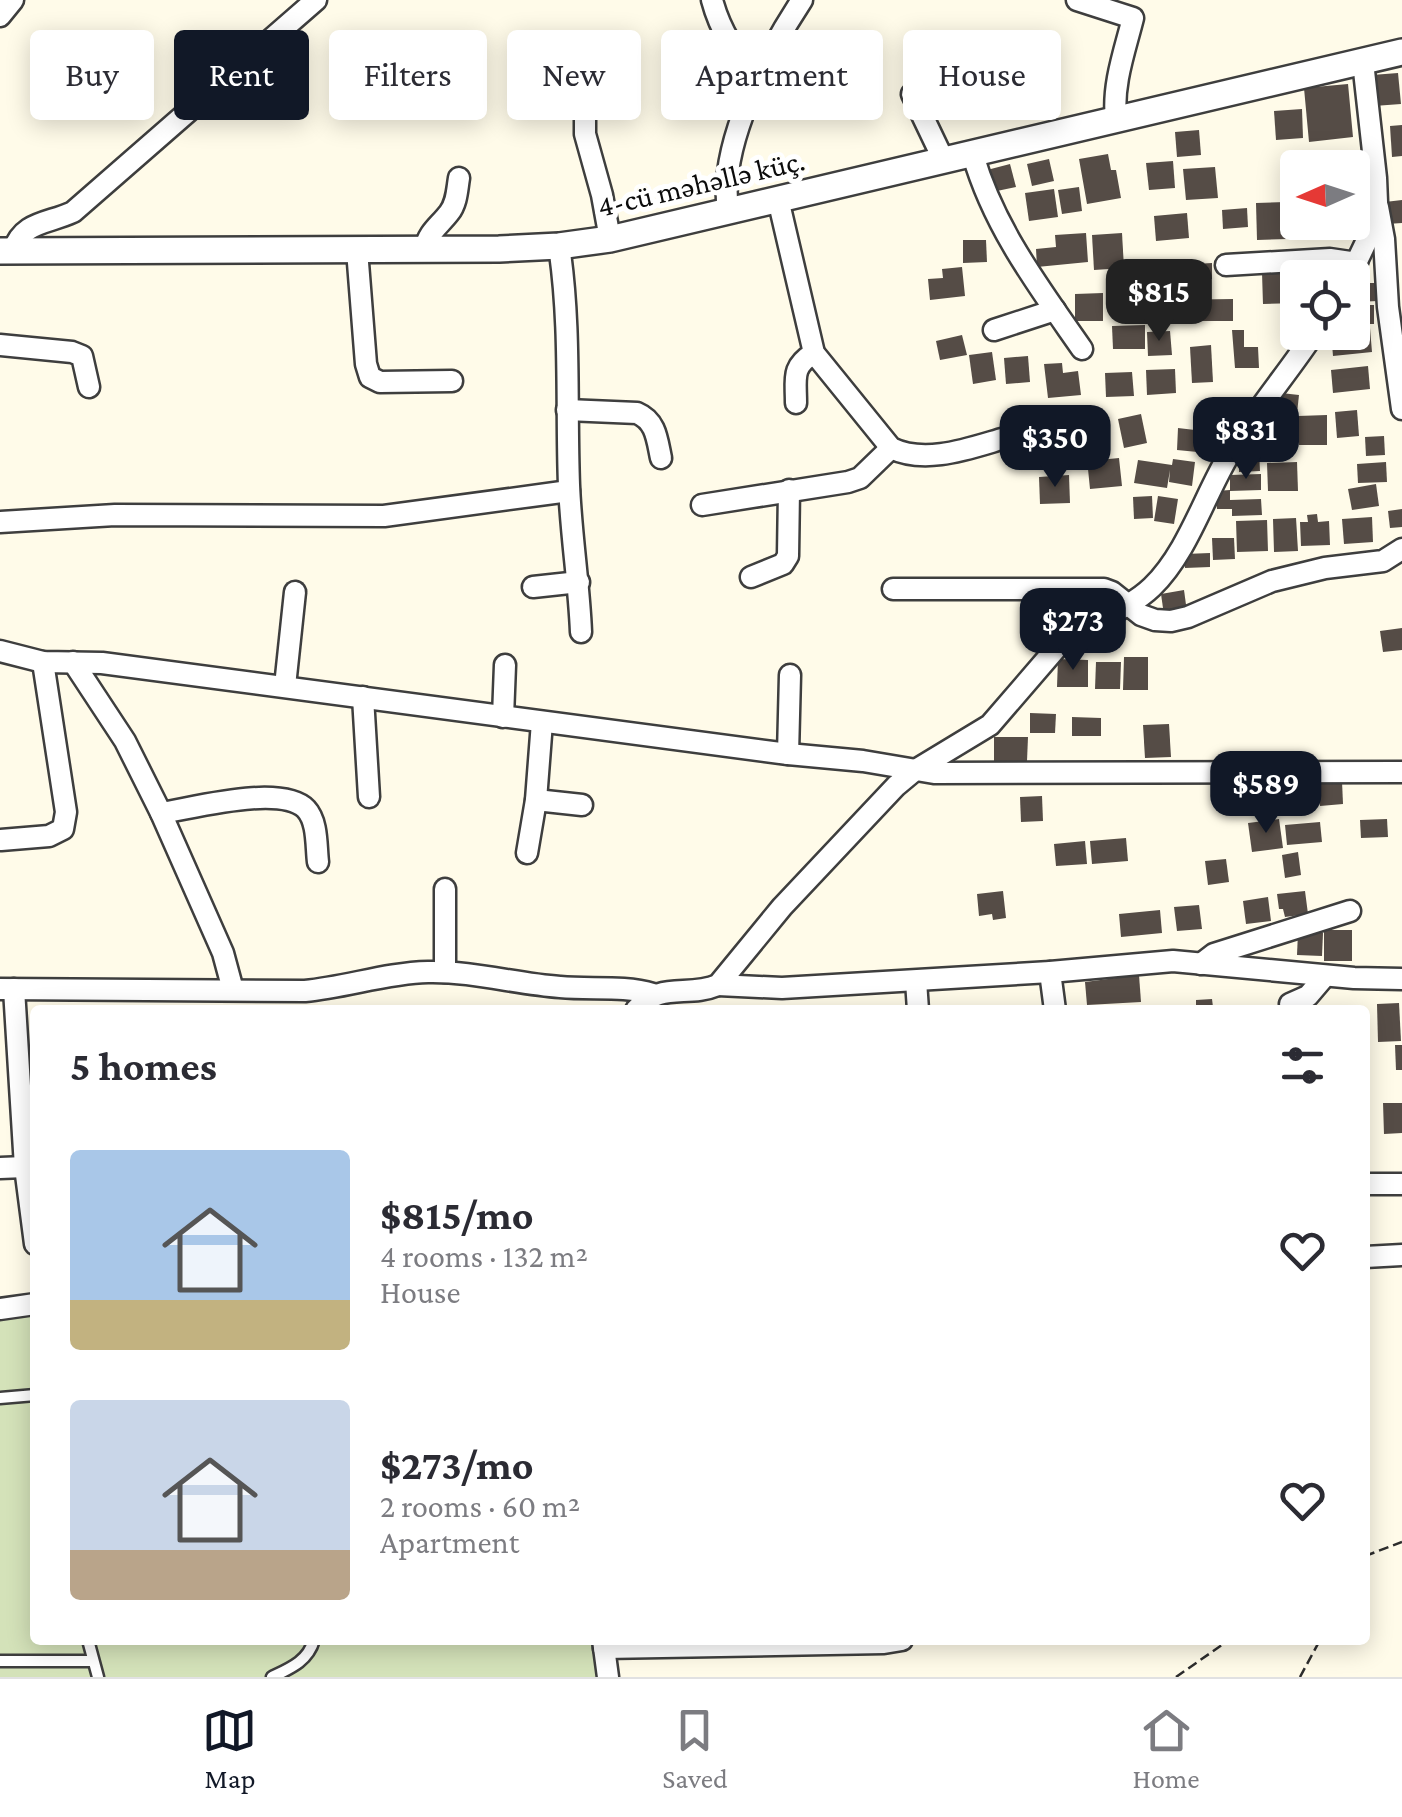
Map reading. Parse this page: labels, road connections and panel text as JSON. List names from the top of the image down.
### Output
{
  "streets": {
    "street": ["4-cü məhəllə küç."]
  },
  "north": "left",
  "page": {
    "chip": [
      "Buy",
      "Rent",
      "Filters",
      "New",
      "Apartment",
      "House"
    ],
    "price": [
      "$815",
      "$831",
      "$350",
      "$273",
      "$589"
    ],
    "heading": "5 homes",
    "list": [
      {
        "name": "$815/mo",
        "note": "4 rooms · 132 m² · House"
      },
      {
        "name": "$273/mo",
        "note": "2 rooms · 60 m² · Apartment"
      }
    ],
    "tabs": ["Map", "Saved", "Home"]
  }
}
